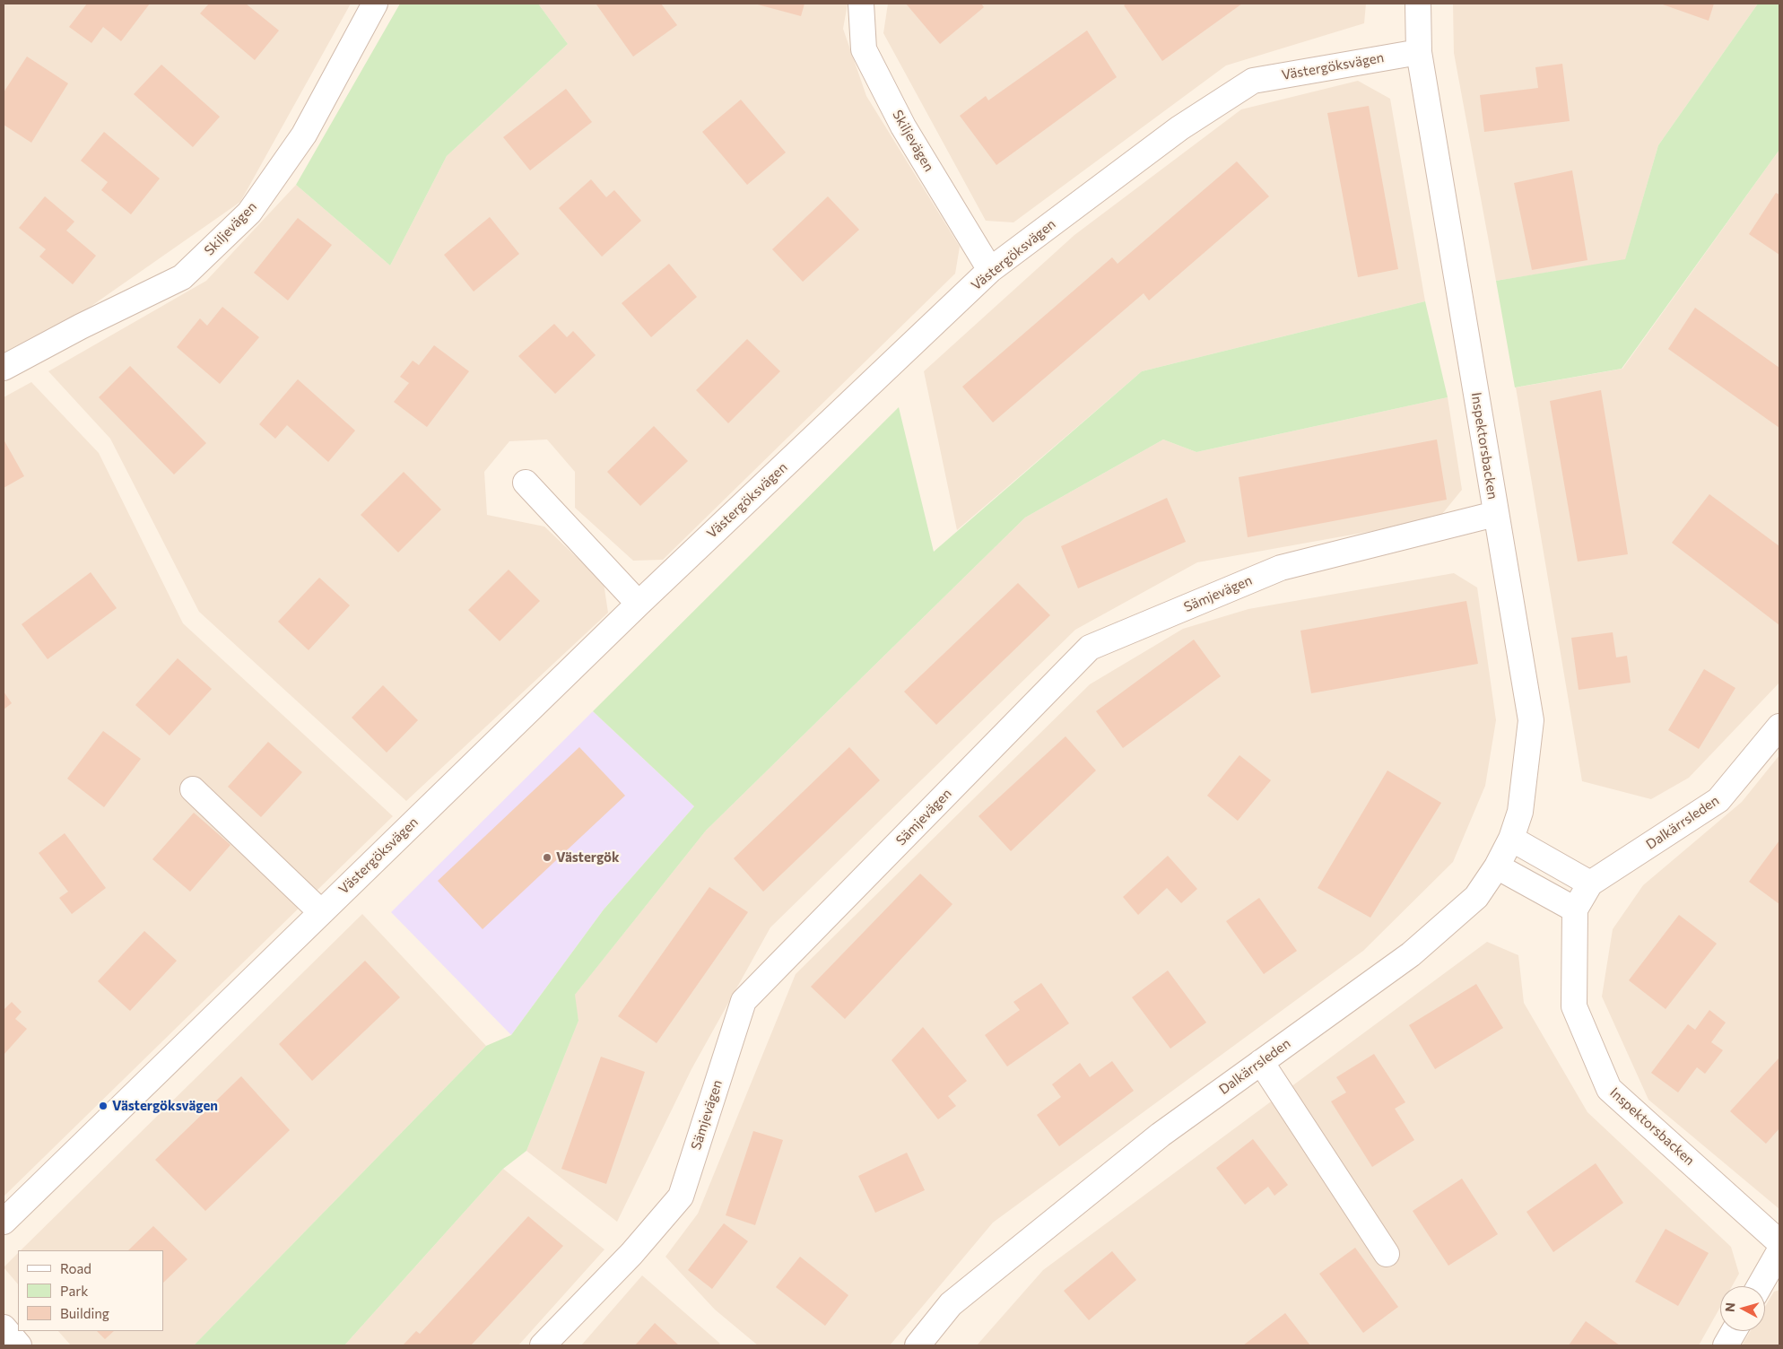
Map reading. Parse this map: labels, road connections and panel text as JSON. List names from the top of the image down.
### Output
{
  "streets": {
    "street": [
      "Västergöksvägen",
      "Skiljevägen",
      "Inspektorsbacken",
      "Sämjevägen",
      "Dalkärrsleden"
    ]
  },
  "crossings": [
    ["Västergöksvägen", "Skiljevägen"],
    ["Västergöksvägen", "Inspektorsbacken"],
    ["Inspektorsbacken", "Sämjevägen"],
    ["Inspektorsbacken", "Dalkärrsleden"]
  ],
  "places": ["Västergök", "Västergöksvägen"],
  "legend": ["Road", "Park", "Building"],
  "north": "left"
}
